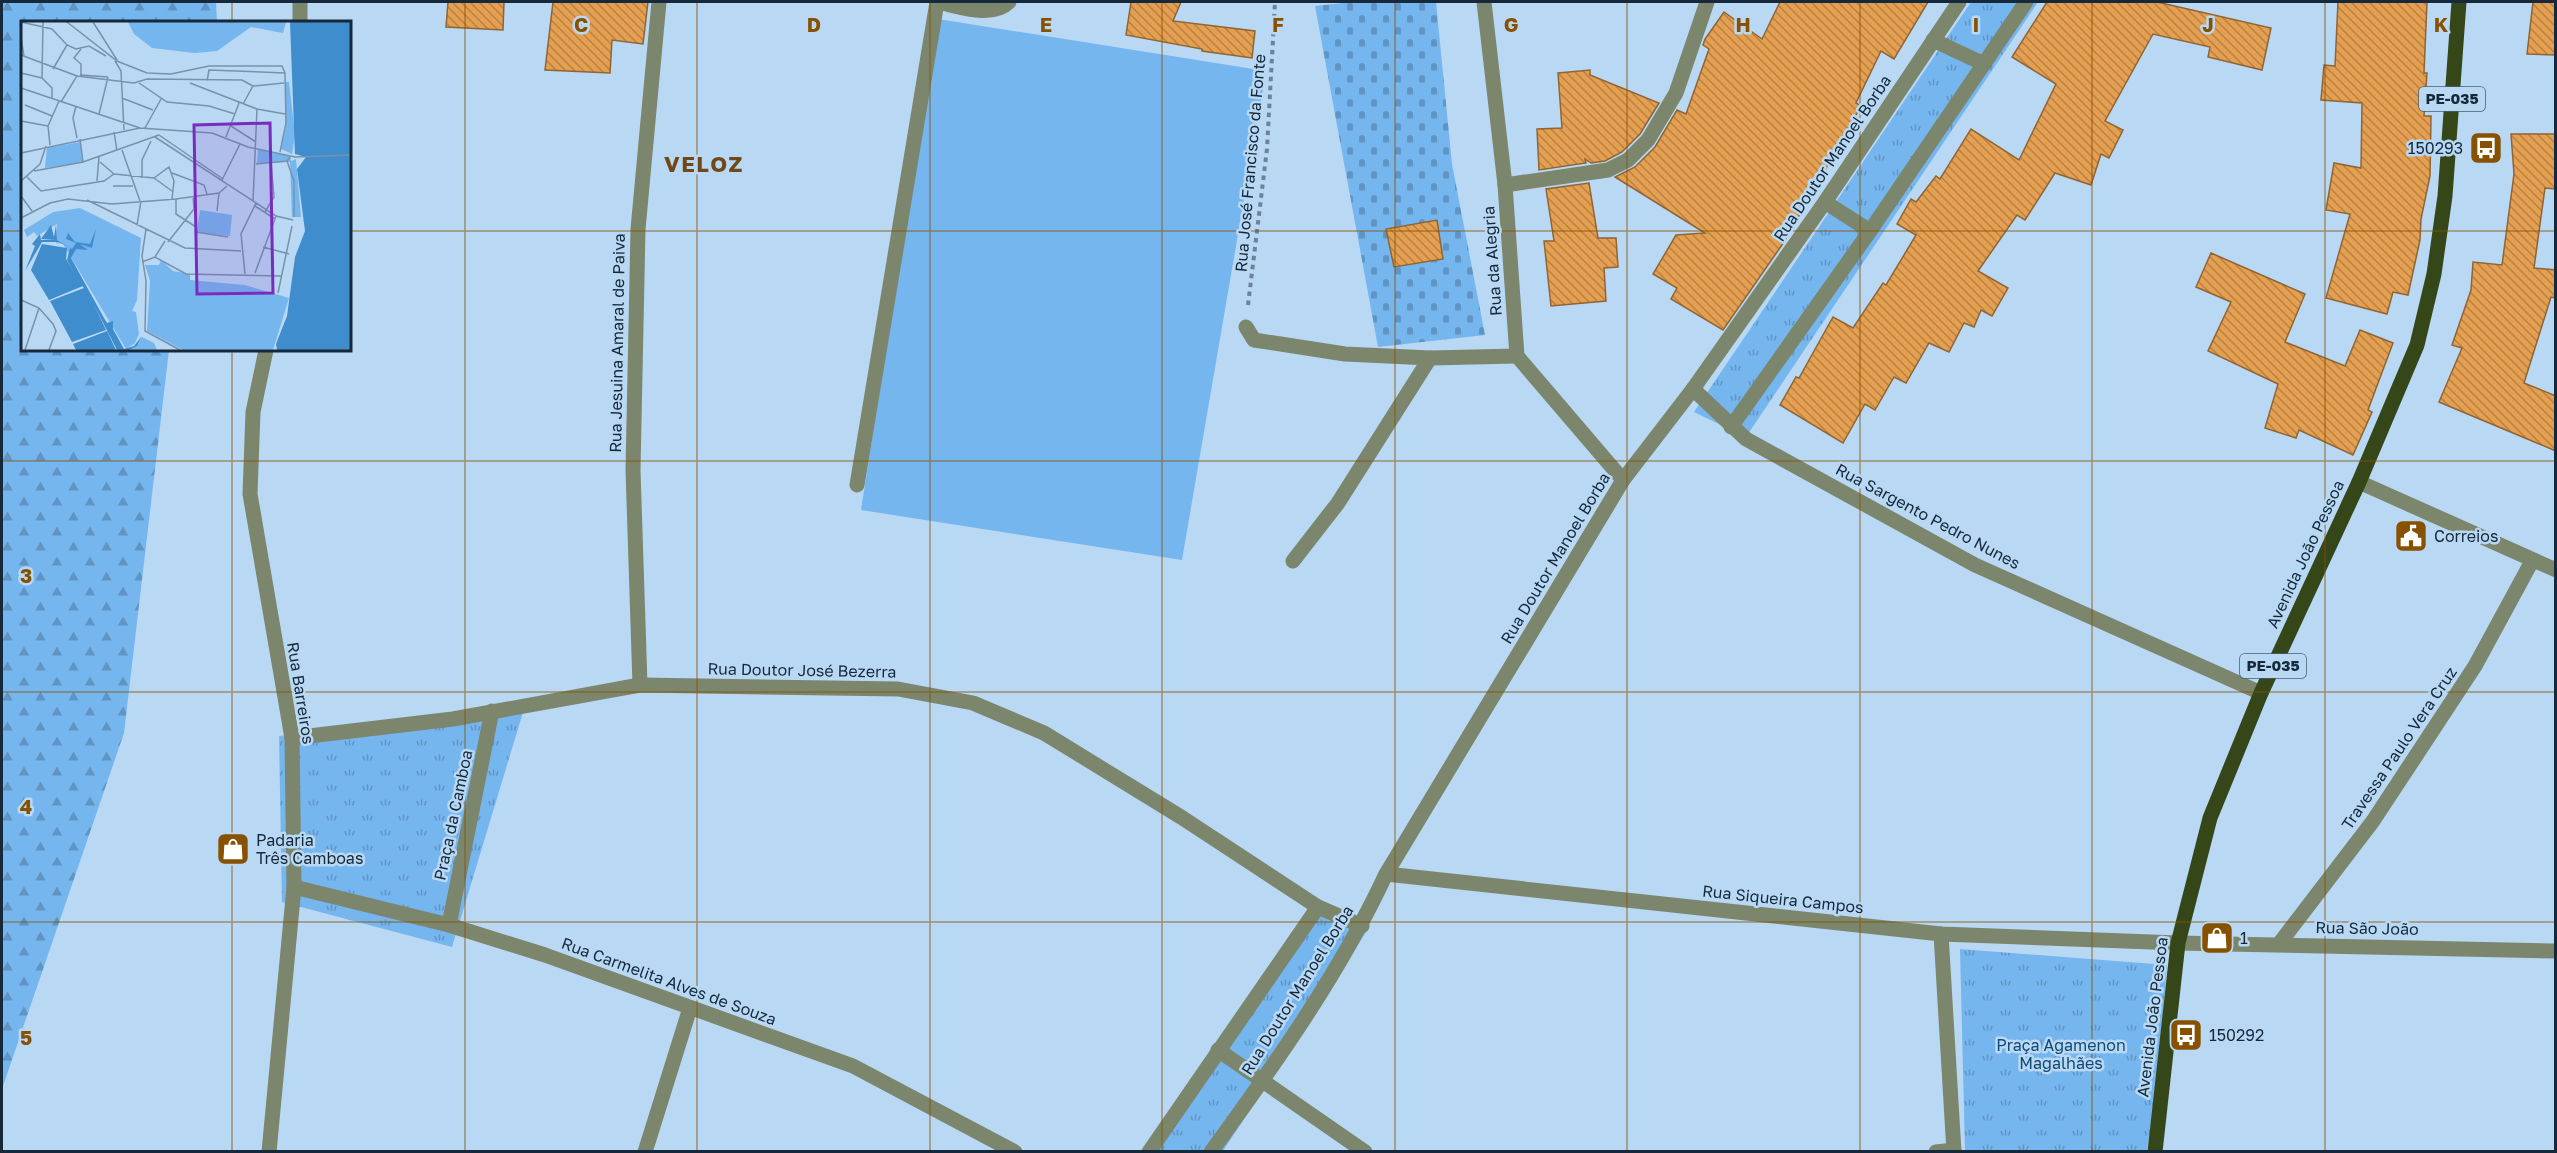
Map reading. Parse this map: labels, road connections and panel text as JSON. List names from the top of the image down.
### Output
{
  "streets": {
    "main road": ["PE-035", "Avenida João Pessoa"],
    "street": [
      "Rua Doutor Manoel Borba",
      "Rua da Alegria",
      "Rua Jesuina Amaral de Paiva",
      "Rua Sargento Pedro Nunes",
      "Rua Doutor José Bezerra",
      "Rua Barreiros",
      "Travessa Paulo Vera Cruz",
      "Praça da Camboa",
      "Rua Siqueira Campos",
      "Rua São João",
      "Rua Carmelita Alves de Souza"
    ],
    "path": ["Rua José Francisco da Fonte"]
  },
  "crossings": [
    ["Rua Doutor Manoel Borba", "Rua Sargento Pedro Nunes"],
    ["Rua Doutor Manoel Borba", "Rua Doutor José Bezerra"],
    ["Rua Doutor Manoel Borba", "Rua Siqueira Campos"],
    ["Rua Jesuina Amaral de Paiva", "Rua Doutor José Bezerra"],
    ["Rua Sargento Pedro Nunes", "Avenida João Pessoa"],
    ["Avenida João Pessoa", "Rua Siqueira Campos"],
    ["Avenida João Pessoa", "Rua São João"],
    ["Rua Doutor José Bezerra", "Rua Barreiros"],
    ["Rua Doutor José Bezerra", "Praça da Camboa"],
    ["Rua Barreiros", "Rua Carmelita Alves de Souza"],
    ["Travessa Paulo Vera Cruz", "Rua São João"],
    ["Praça da Camboa", "Rua Carmelita Alves de Souza"],
    ["Rua Siqueira Campos", "Rua São João"]
  ],
  "districts": ["VELOZ"],
  "parks": ["Praça Agamenon Magalhães"],
  "places": {
    "bus stop": ["150293", "150292"],
    "public building": ["Correios"],
    "shop": ["Padaria Três Camboas", "1"]
  },
  "grid": {
    "columns": [
      "C",
      "D",
      "E",
      "F",
      "G",
      "H",
      "I",
      "J",
      "K"
    ],
    "rows": ["3", "4", "5"]
  }
}
